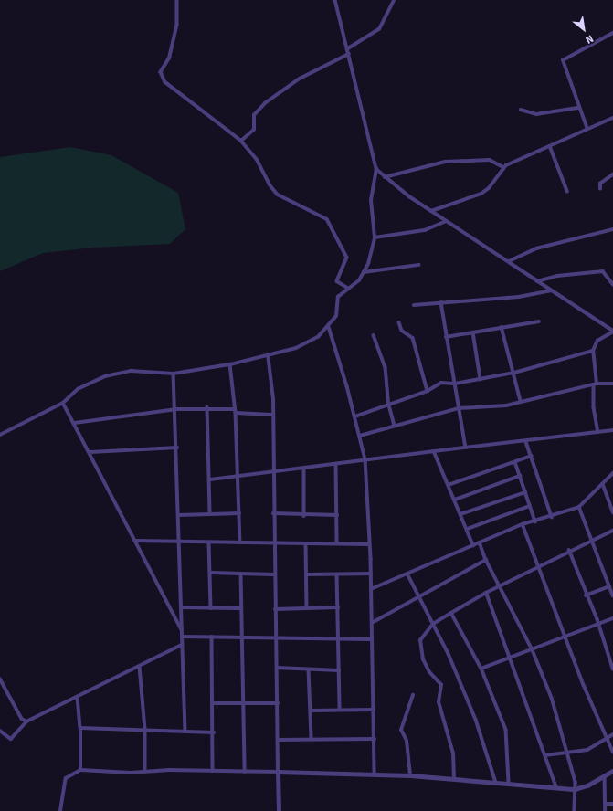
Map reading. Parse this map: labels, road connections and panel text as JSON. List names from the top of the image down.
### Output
{
  "north": "bottom right"
}
